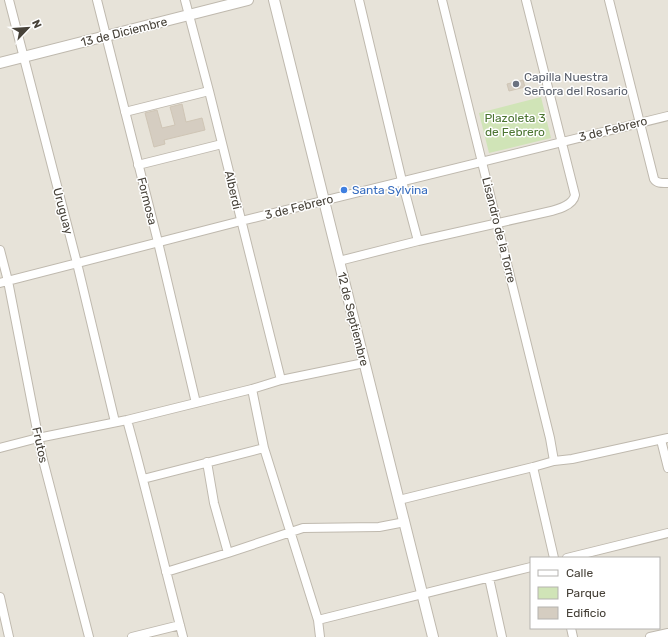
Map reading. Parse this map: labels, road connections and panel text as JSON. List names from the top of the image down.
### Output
{
  "streets": {
    "street": [
      "13 de Diciembre",
      "3 de Febrero",
      "Alberdi",
      "Formosa",
      "Uruguay",
      "Lisandro de la Torre",
      "12 de Septiembre",
      "Frutos"
    ]
  },
  "crossings": [
    ["13 de Diciembre", "Alberdi"],
    ["13 de Diciembre", "Formosa"],
    ["13 de Diciembre", "Uruguay"],
    ["3 de Febrero", "Alberdi"],
    ["3 de Febrero", "Formosa"],
    ["3 de Febrero", "Uruguay"],
    ["3 de Febrero", "Lisandro de la Torre"],
    ["3 de Febrero", "12 de Septiembre"],
    ["3 de Febrero", "Frutos"]
  ],
  "parks": ["Plazoleta 3 de Febrero"],
  "places": ["Capilla Nuestra Señora del Rosario", "Santa Sylvina"],
  "legend": ["Calle", "Parque", "Edificio"],
  "north": "top right"
}
